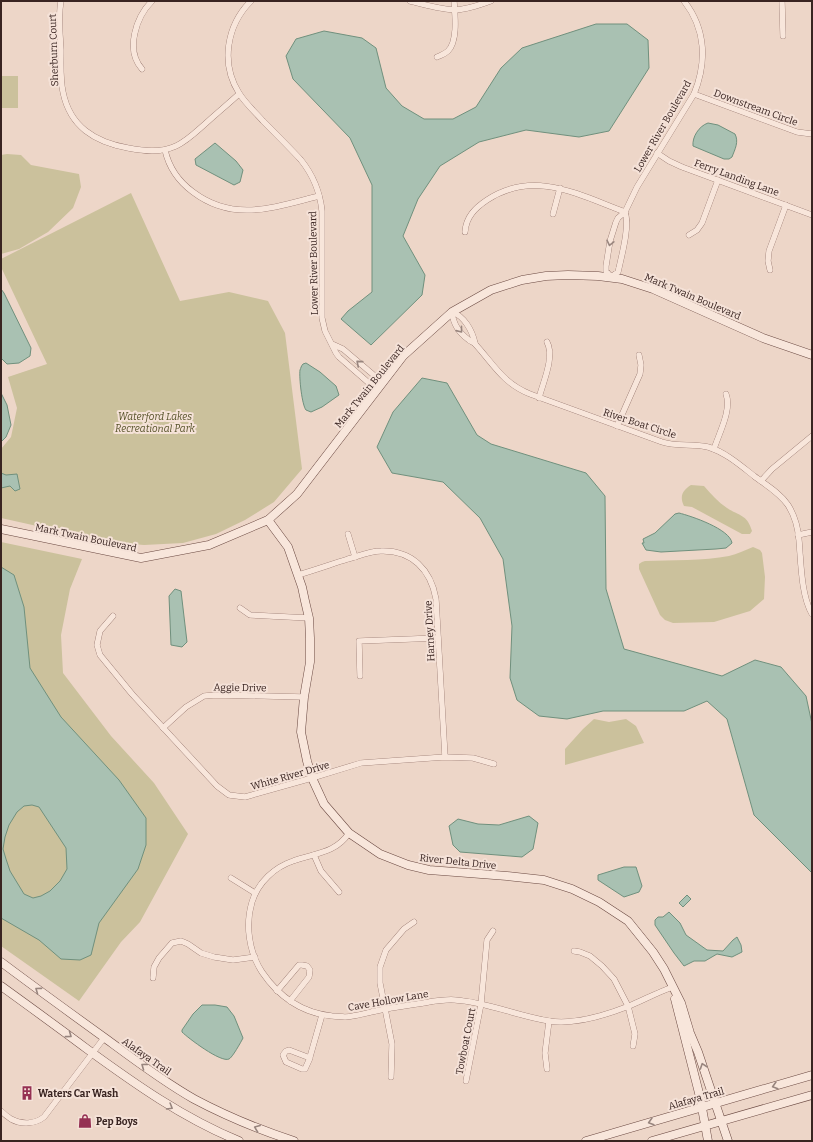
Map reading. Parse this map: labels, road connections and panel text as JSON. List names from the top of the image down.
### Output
{
  "streets": {
    "street": [
      "Sherburn Court",
      "Downstream Circle",
      "Lower River Boulevard",
      "Ferry Landing Lane",
      "Mark Twain Boulevard",
      "River Boat Circle",
      "Harney Drive",
      "Aggie Drive",
      "White River Drive",
      "River Delta Drive",
      "Cave Hollow Lane",
      "Towboat Court",
      "Alafaya Trail"
    ]
  },
  "crossings": [
    ["Sherburn Court", "Lower River Boulevard"],
    ["Downstream Circle", "Lower River Boulevard"],
    ["Lower River Boulevard", "Ferry Landing Lane"],
    ["Lower River Boulevard", "Mark Twain Boulevard"],
    ["Mark Twain Boulevard", "River Boat Circle"],
    ["Mark Twain Boulevard", "River Delta Drive"],
    ["Harney Drive", "White River Drive"],
    ["Harney Drive", "River Delta Drive"],
    ["Aggie Drive", "White River Drive"],
    ["Aggie Drive", "River Delta Drive"],
    ["White River Drive", "River Delta Drive"],
    ["River Delta Drive", "Cave Hollow Lane"],
    ["River Delta Drive", "Alafaya Trail"],
    ["Cave Hollow Lane", "Towboat Court"]
  ],
  "parks": ["Waterford Lakes Recreational Park"],
  "places": {
    "building": ["Waters Car Wash"],
    "shop": ["Pep Boys"]
  }
}
